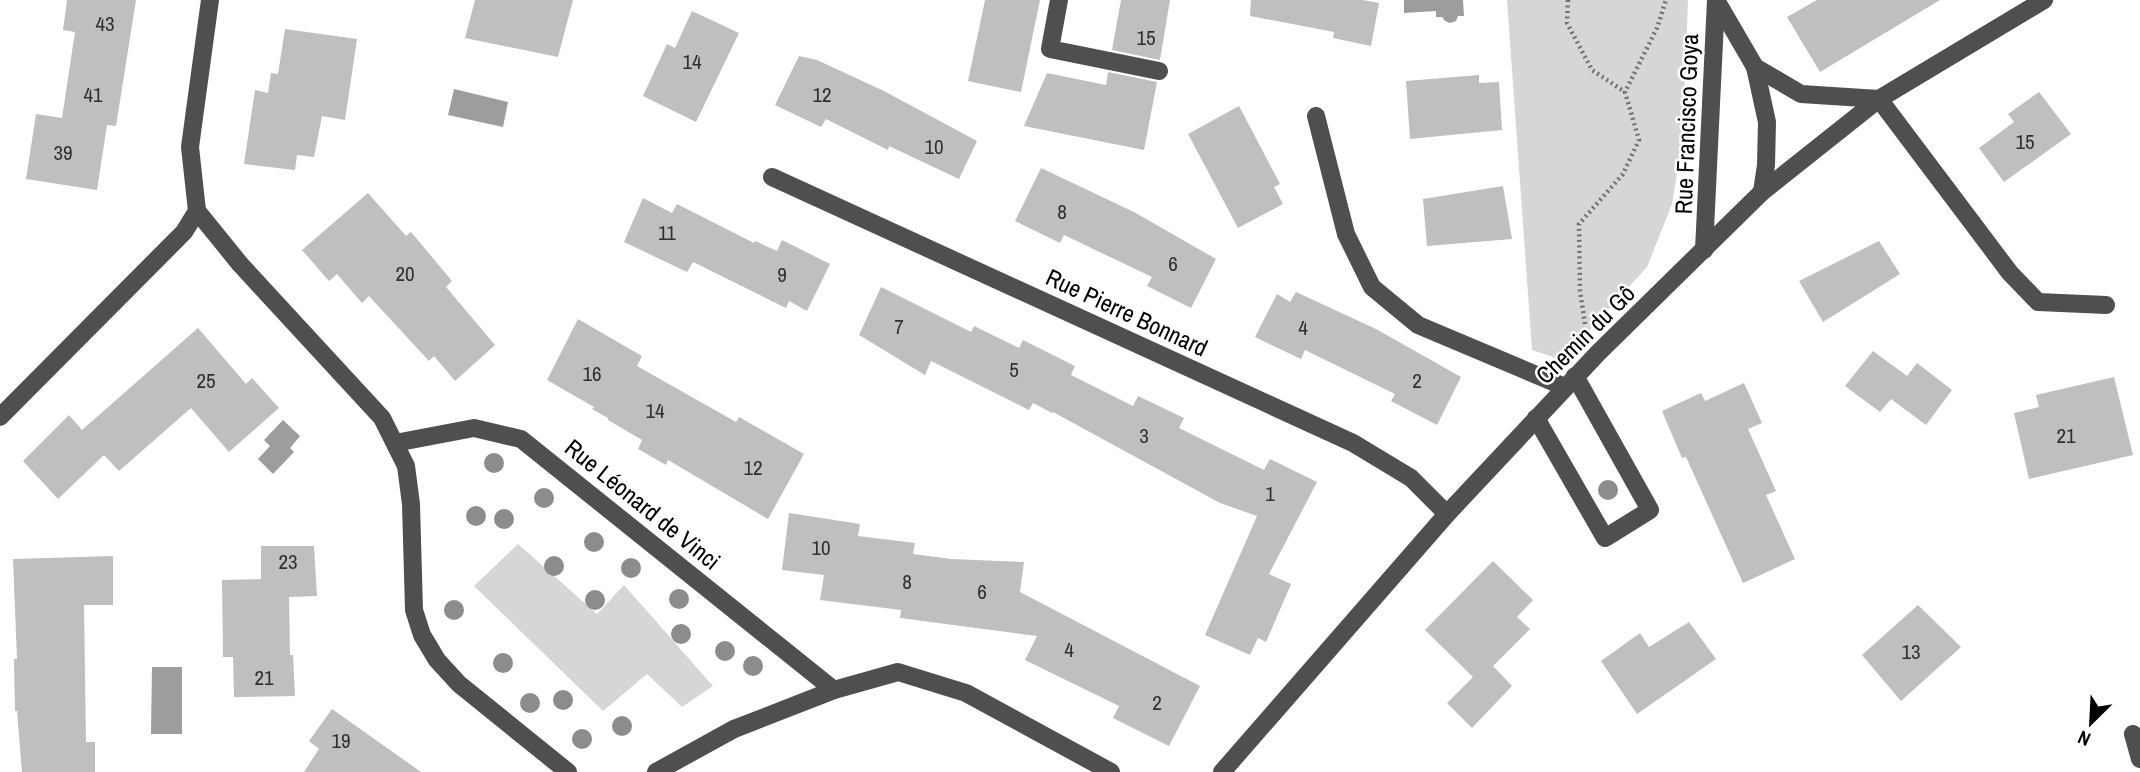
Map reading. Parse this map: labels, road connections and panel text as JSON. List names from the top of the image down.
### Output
{
  "streets": {
    "street": [
      "Rue Francisco Goya",
      "Rue Pierre Bonnard",
      "Chemin du Gô",
      "Rue Léonard de Vinci"
    ]
  },
  "crossings": [
    ["Rue Francisco Goya", "Chemin du Gô"],
    ["Rue Pierre Bonnard", "Chemin du Gô"]
  ],
  "house_numbers": [
    "43",
    "15",
    "14",
    "41",
    "12",
    "15",
    "10",
    "39",
    "8",
    "11",
    "6",
    "20",
    "9",
    "7",
    "4",
    "5",
    "16",
    "25",
    "2",
    "14",
    "3",
    "21",
    "12",
    "1",
    "10",
    "23",
    "8",
    "6",
    "4",
    "13",
    "21",
    "2",
    "19"
  ],
  "north": "bottom left"
}
